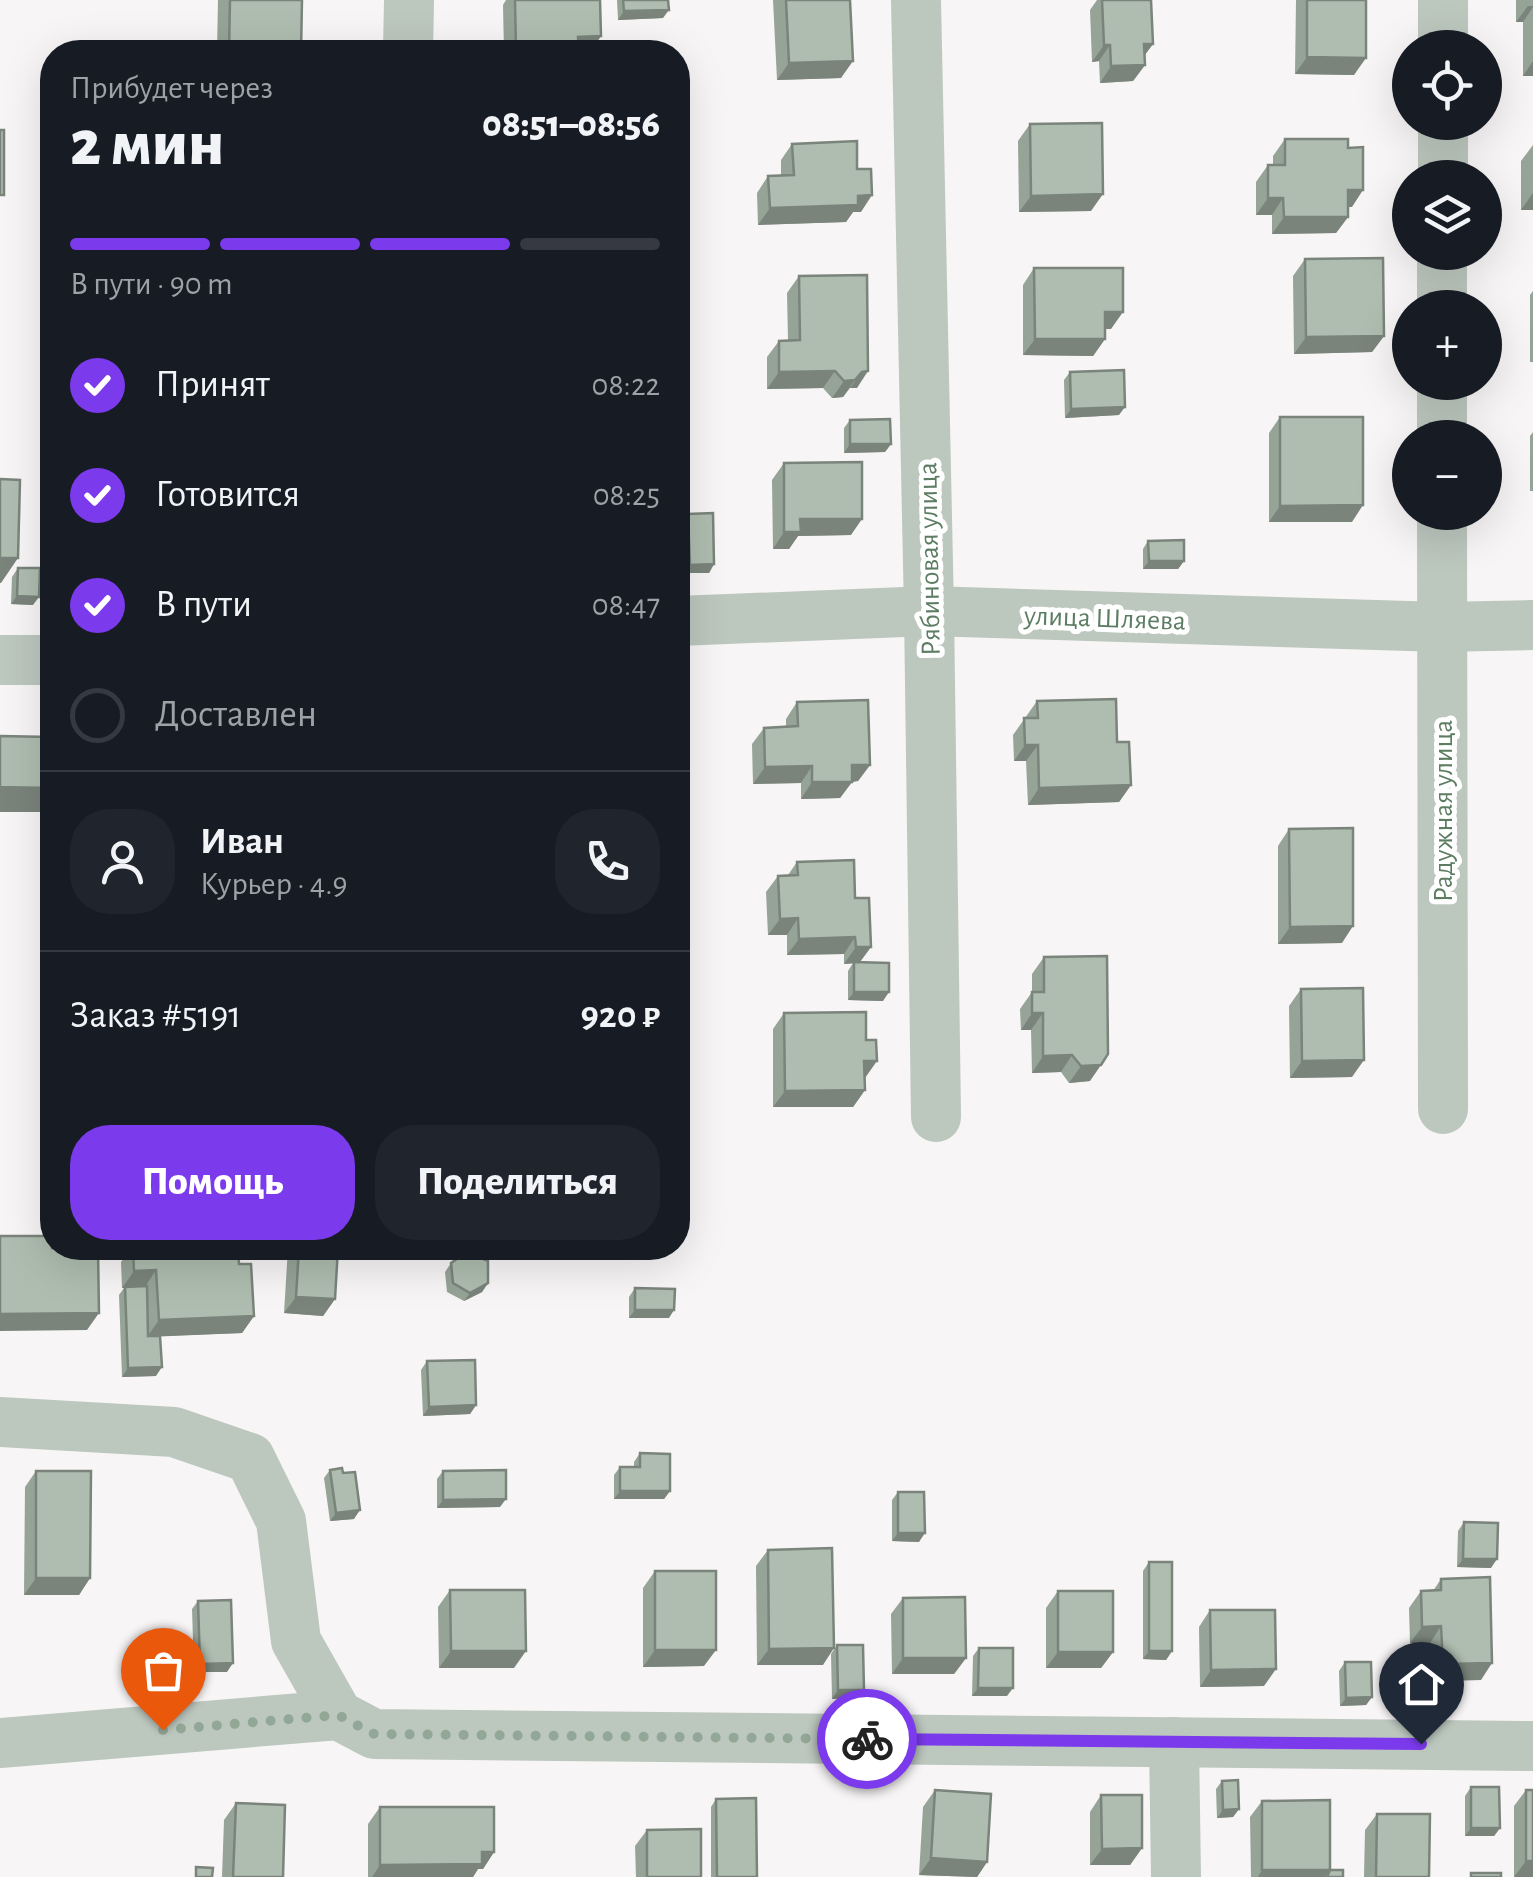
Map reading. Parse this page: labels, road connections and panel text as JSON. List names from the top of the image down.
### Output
{
  "streets": {
    "street": ["Рябиновая улица", "улица Шляева", "Радужная улица"]
  },
  "crossings": [
    ["Рябиновая улица", "улица Шляева"],
    ["улица Шляева", "Радужная улица"]
  ],
  "page": {
    "map_buttons": ["+", "−"],
    "heading": ["2 мин", "Прибудет через", "08:51–08:56"],
    "panel": [
      "Иван",
      "Курьер · 4.9",
      "Заказ #5191",
      "920 ₽"
    ],
    "bar": "В пути · 90 m",
    "list": [
      ["Принят", "08:22"],
      ["Готовится", "08:25"],
      ["В пути", "08:47"],
      "Доставлен"
    ],
    "buttons": ["Помощь", "Поделиться"]
  }
}
